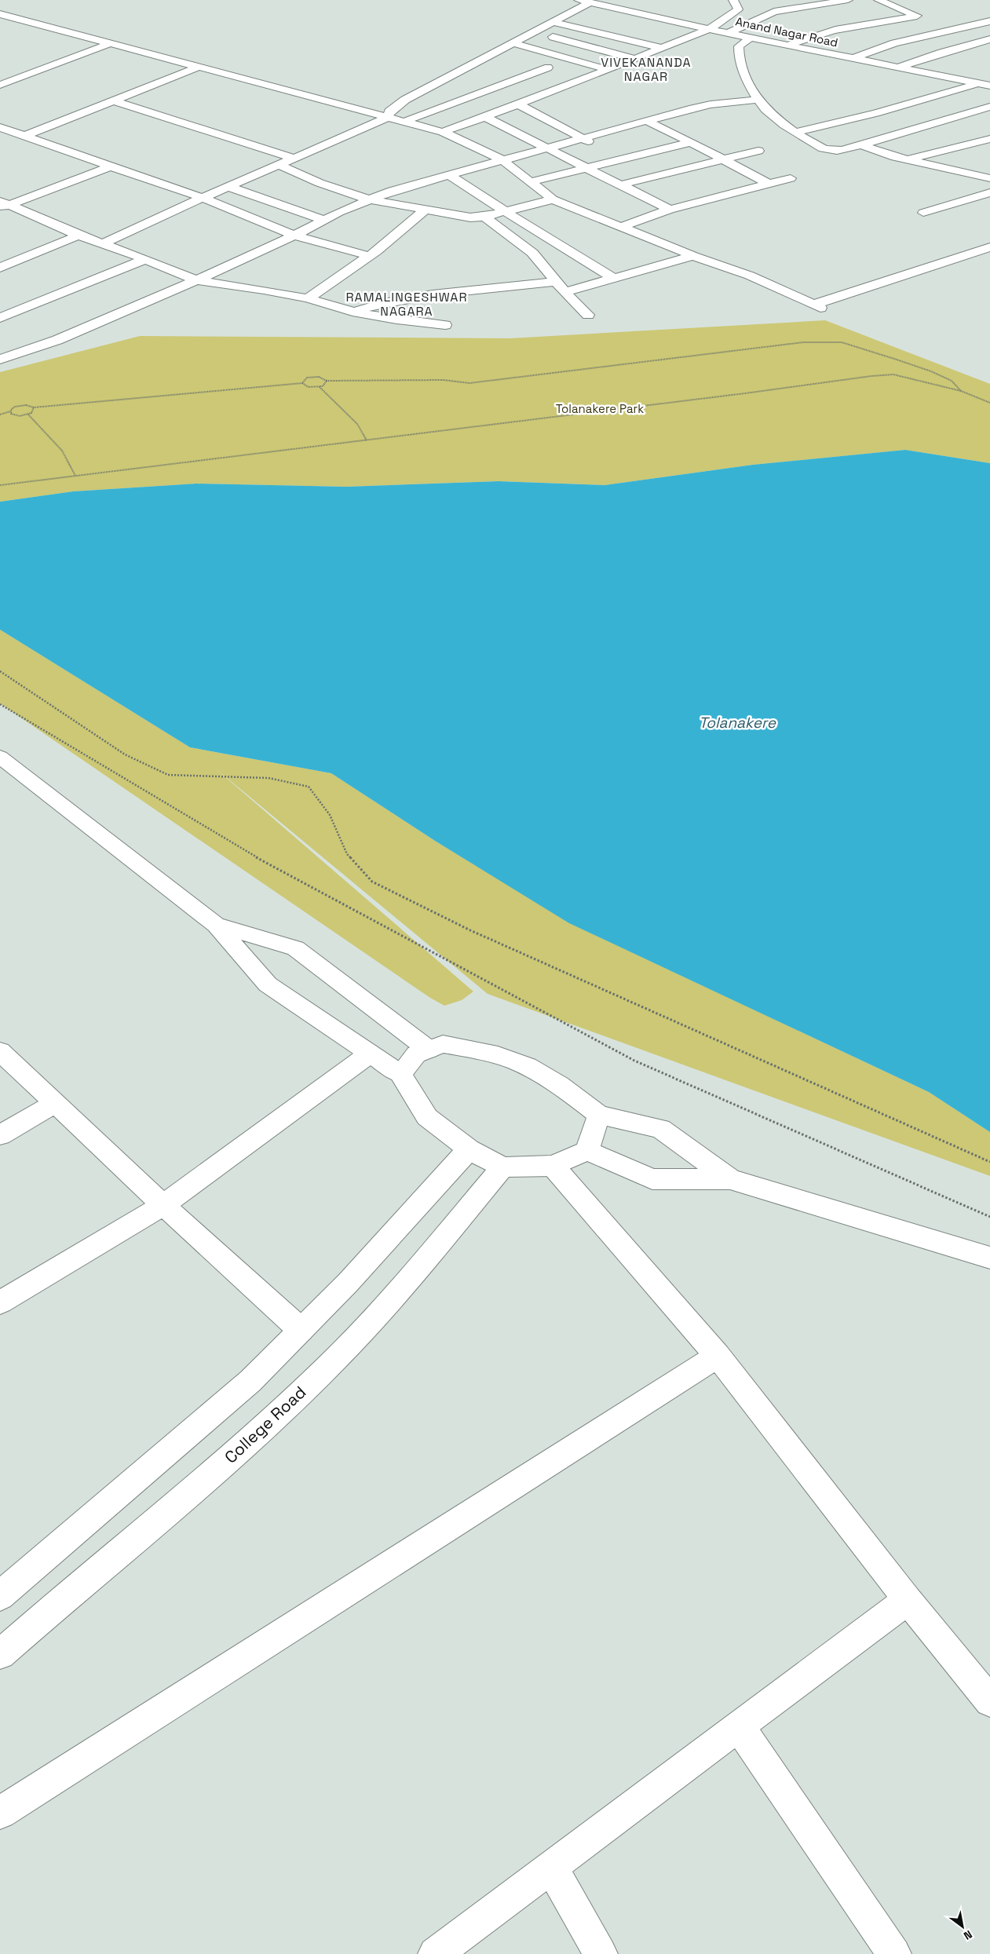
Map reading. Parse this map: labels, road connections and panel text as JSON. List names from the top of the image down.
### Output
{
  "streets": {
    "street": ["Anand Nagar Road", "College Road"]
  },
  "districts": ["VIVEKANANDA NAGAR", "RAMALINGESHWAR NAGARA"],
  "water": ["Tolanakere"],
  "parks": ["Tolanakere Park"],
  "north": "bottom right"
}
